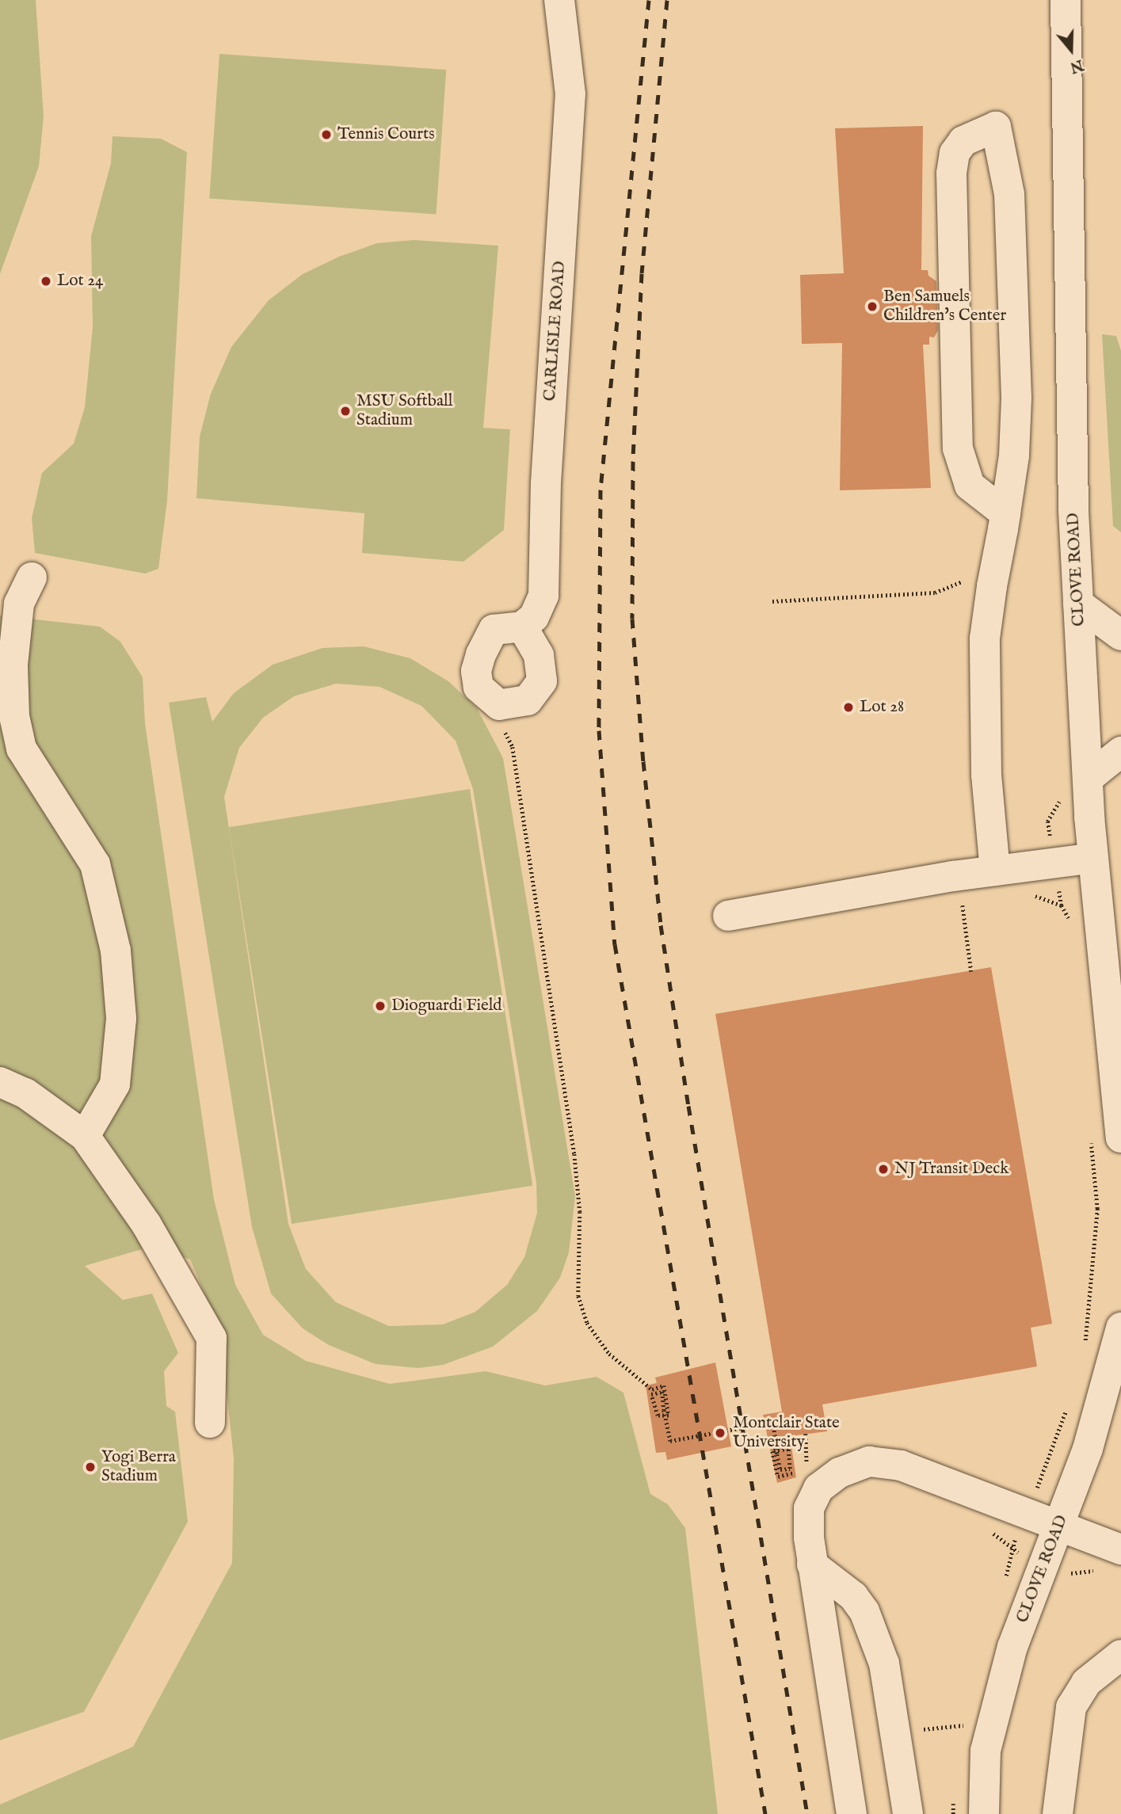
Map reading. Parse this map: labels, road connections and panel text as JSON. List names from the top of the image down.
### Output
{
  "streets": {
    "street": ["CARLISLE ROAD", "CLOVE ROAD"]
  },
  "places": [
    "Tennis Courts",
    "Lot 24",
    "Ben Samuels Children's Center",
    "MSU Softball Stadium",
    "Lot 28",
    "Dioguardi Field",
    "NJ Transit Deck",
    "Montclair State University",
    "Yogi Berra Stadium"
  ],
  "north": "bottom"
}
